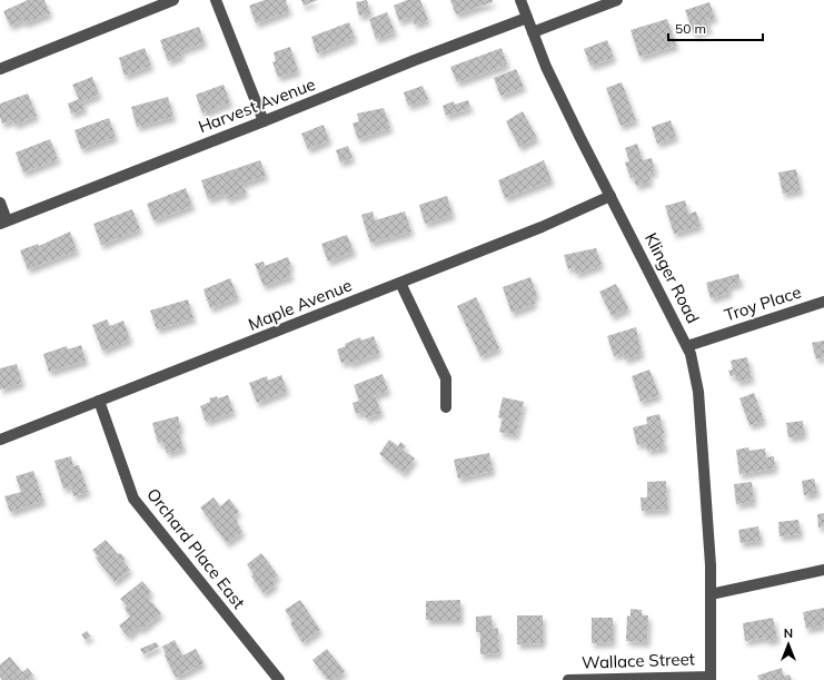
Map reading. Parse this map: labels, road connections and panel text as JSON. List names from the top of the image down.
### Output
{
  "streets": {
    "street": [
      "Harvest Avenue",
      "Klinger Road",
      "Troy Place",
      "Maple Avenue",
      "Orchard Place East",
      "Wallace Street"
    ]
  },
  "crossings": [
    ["Harvest Avenue", "Klinger Road"],
    ["Klinger Road", "Troy Place"],
    ["Klinger Road", "Maple Avenue"],
    ["Klinger Road", "Wallace Street"],
    ["Maple Avenue", "Orchard Place East"]
  ],
  "scale_bar": "50 m",
  "north": "top"
}
